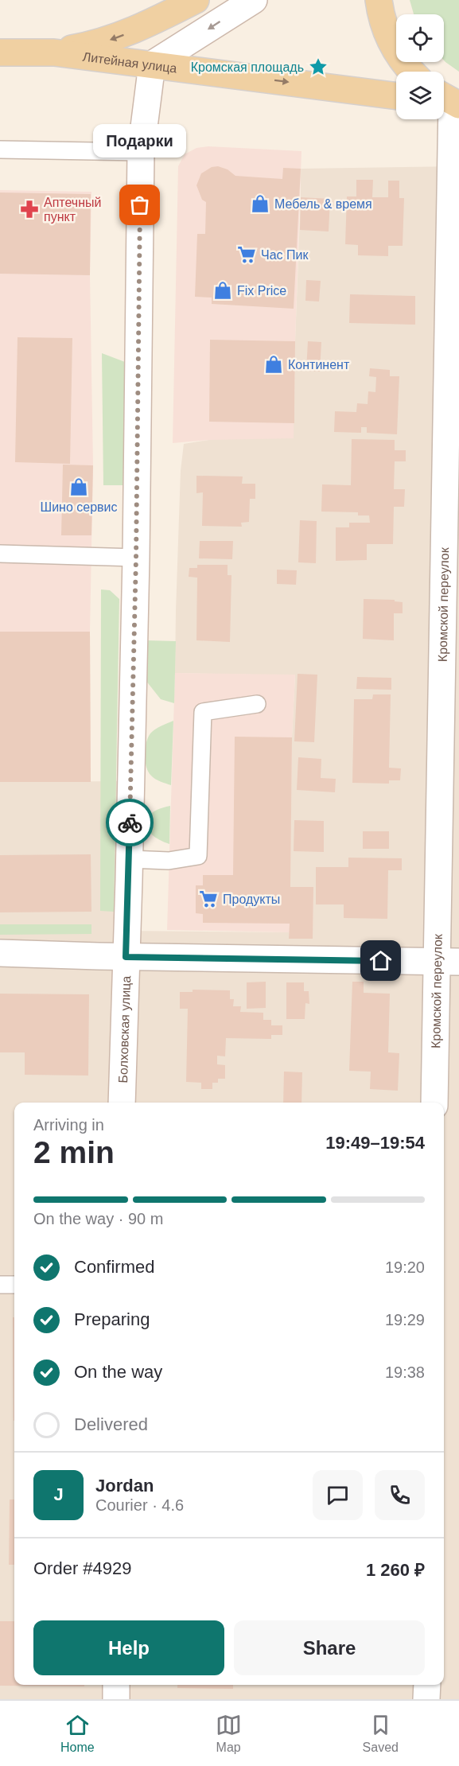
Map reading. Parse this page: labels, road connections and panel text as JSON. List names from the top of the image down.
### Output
{
  "streets": {
    "main road": ["Литейная улица"],
    "street": ["Кромской переулок", "Болховская улица"]
  },
  "crossings": [
    ["Литейная улица", "Болховская улица"]
  ],
  "places": {
    "place": ["Кромская площадь"],
    "shop": [
      "Мебель & время",
      "Fix Price",
      "Континент",
      "Шино сервис"
    ],
    "other": ["Подарки"],
    "pharmacy": ["Аптечный пункт"],
    "supermarket": ["Час Пик", "Продукты"]
  },
  "page": {
    "bubble": "Подарки",
    "heading": ["2 min", "Arriving in", "19:49–19:54"],
    "panel": [
      "Jordan",
      "Courier · 4.6",
      "Order #4929",
      "1 260 ₽"
    ],
    "bar": "On the way · 90 m",
    "list": [
      ["Confirmed", "19:20"],
      ["Preparing", "19:29"],
      ["On the way", "19:38"],
      "Delivered"
    ],
    "round": "J",
    "buttons": ["Help", "Share"],
    "tabs": ["Home", "Map", "Saved"]
  }
}
